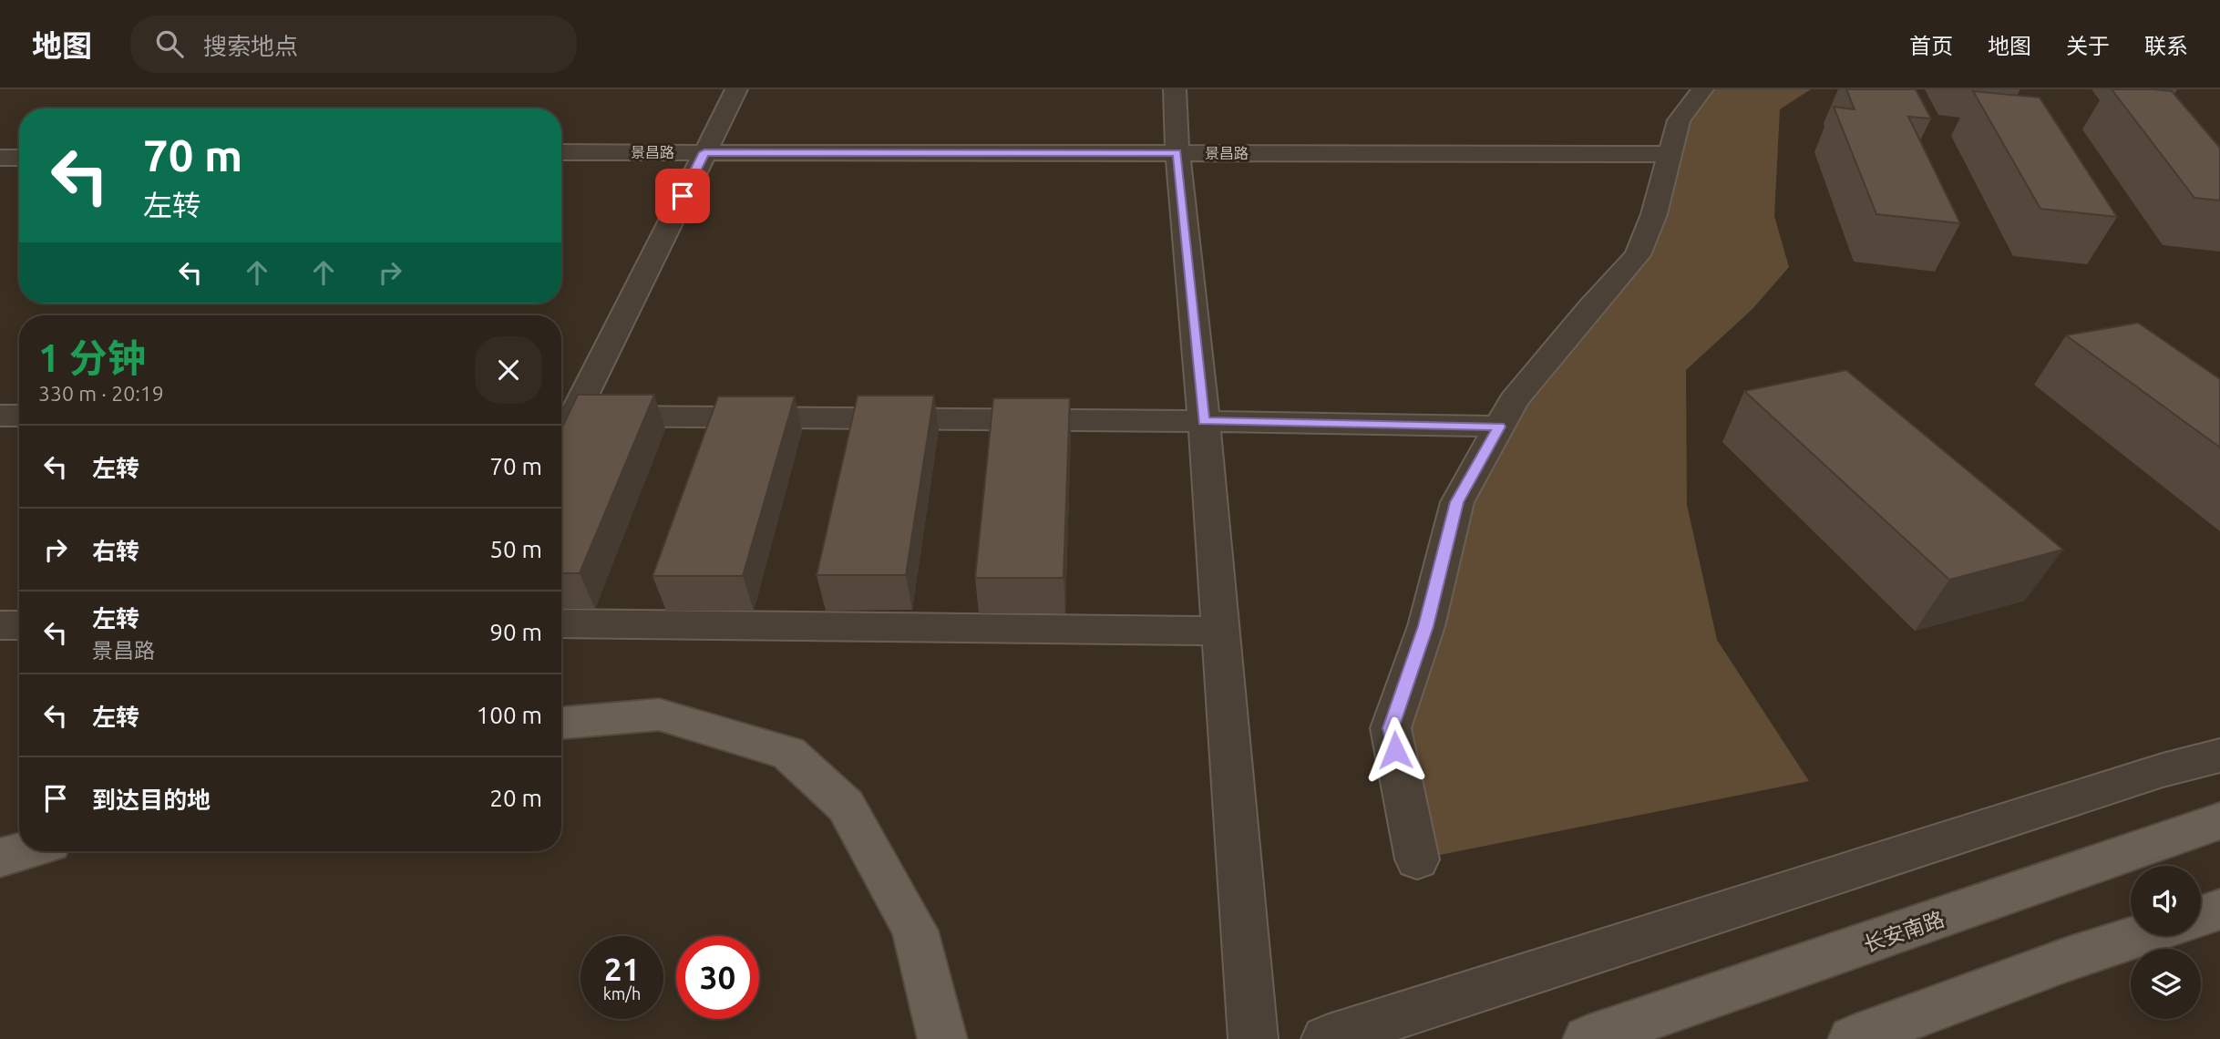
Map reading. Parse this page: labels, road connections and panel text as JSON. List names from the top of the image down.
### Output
{
  "streets": {
    "main road": ["长安南路"],
    "street": ["景昌路"]
  },
  "page": {
    "header": "地图",
    "search": "搜索地点",
    "nav": [
      "首页",
      "地图",
      "关于",
      "联系"
    ],
    "turn": ["70 m", "左转"],
    "heading": ["1 分钟", "330 m · 20:19"],
    "list": [
      {
        "name": "左转",
        "value": "70 m"
      },
      {
        "name": "右转",
        "value": "50 m"
      },
      {
        "name": "左转",
        "note": "景昌路",
        "value": "90 m"
      },
      {
        "name": "左转",
        "value": "100 m"
      },
      {
        "name": "到达目的地",
        "value": "20 m"
      }
    ],
    "speed": "21 km/h",
    "limit": "30"
  }
}
